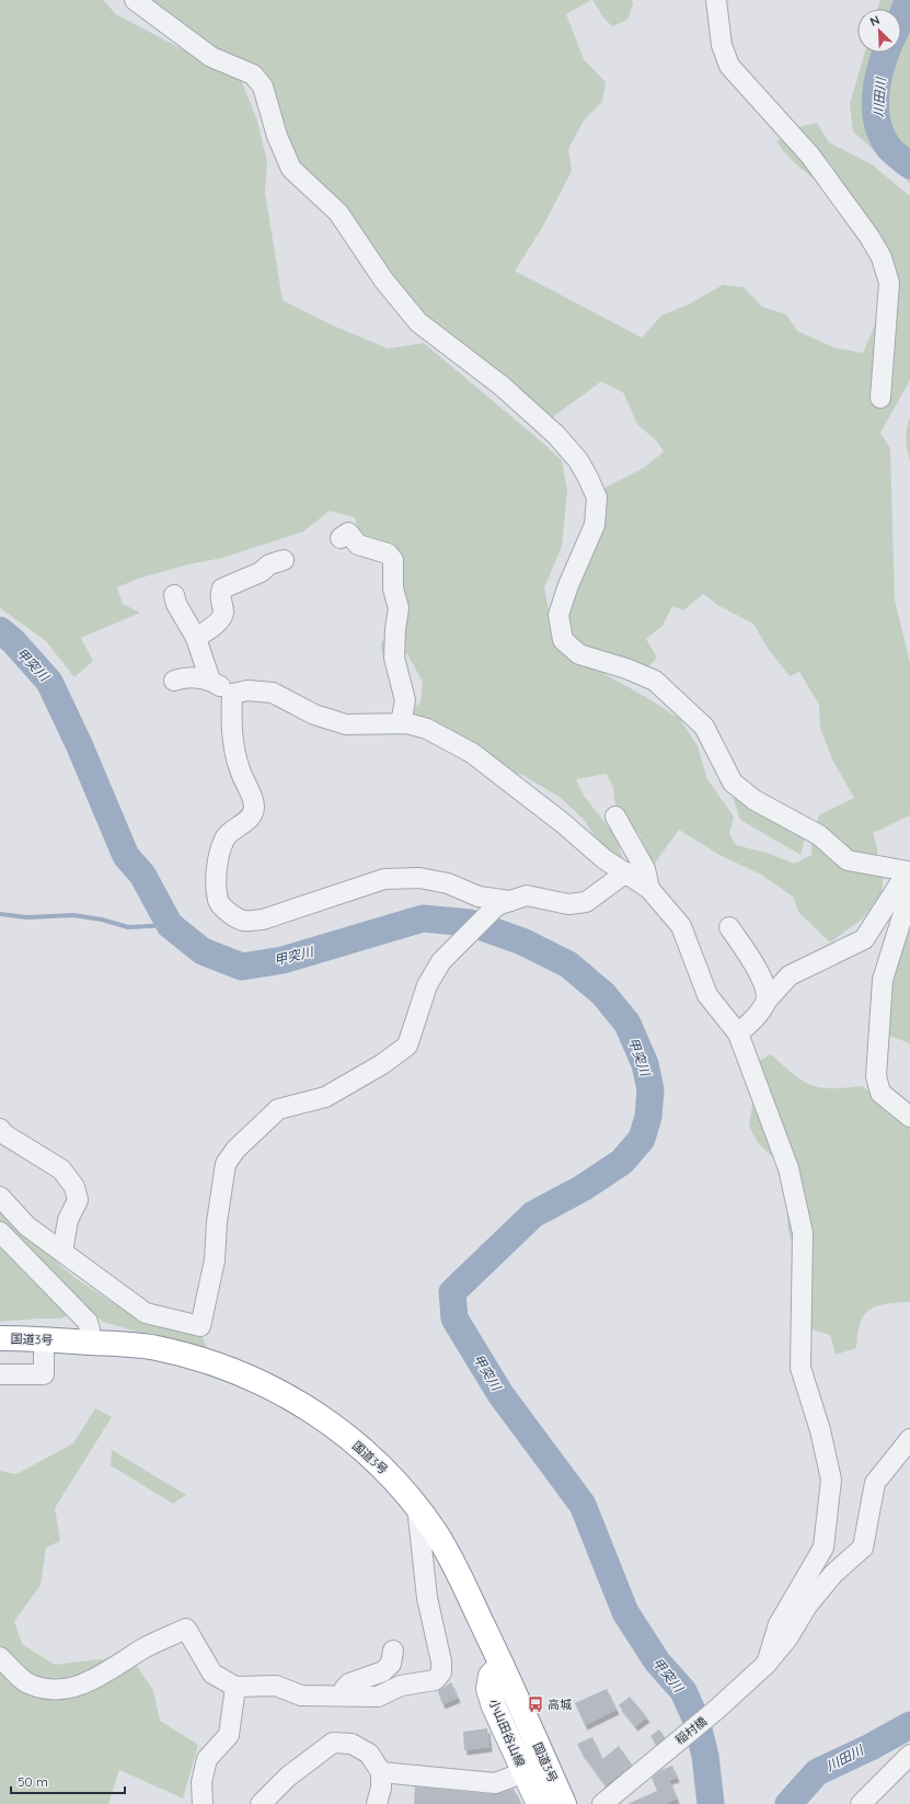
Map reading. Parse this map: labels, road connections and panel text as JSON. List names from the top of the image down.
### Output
{
  "streets": {
    "main road": ["国道3号", "小山田谷山線"],
    "street": ["稲村橋"]
  },
  "crossings": [
    ["国道3号", "小山田谷山線"]
  ],
  "water": ["川田川", "甲突川"],
  "places": {
    "bus stop": ["高城"]
  },
  "scale_bar": "50 m",
  "north": "top left"
}
